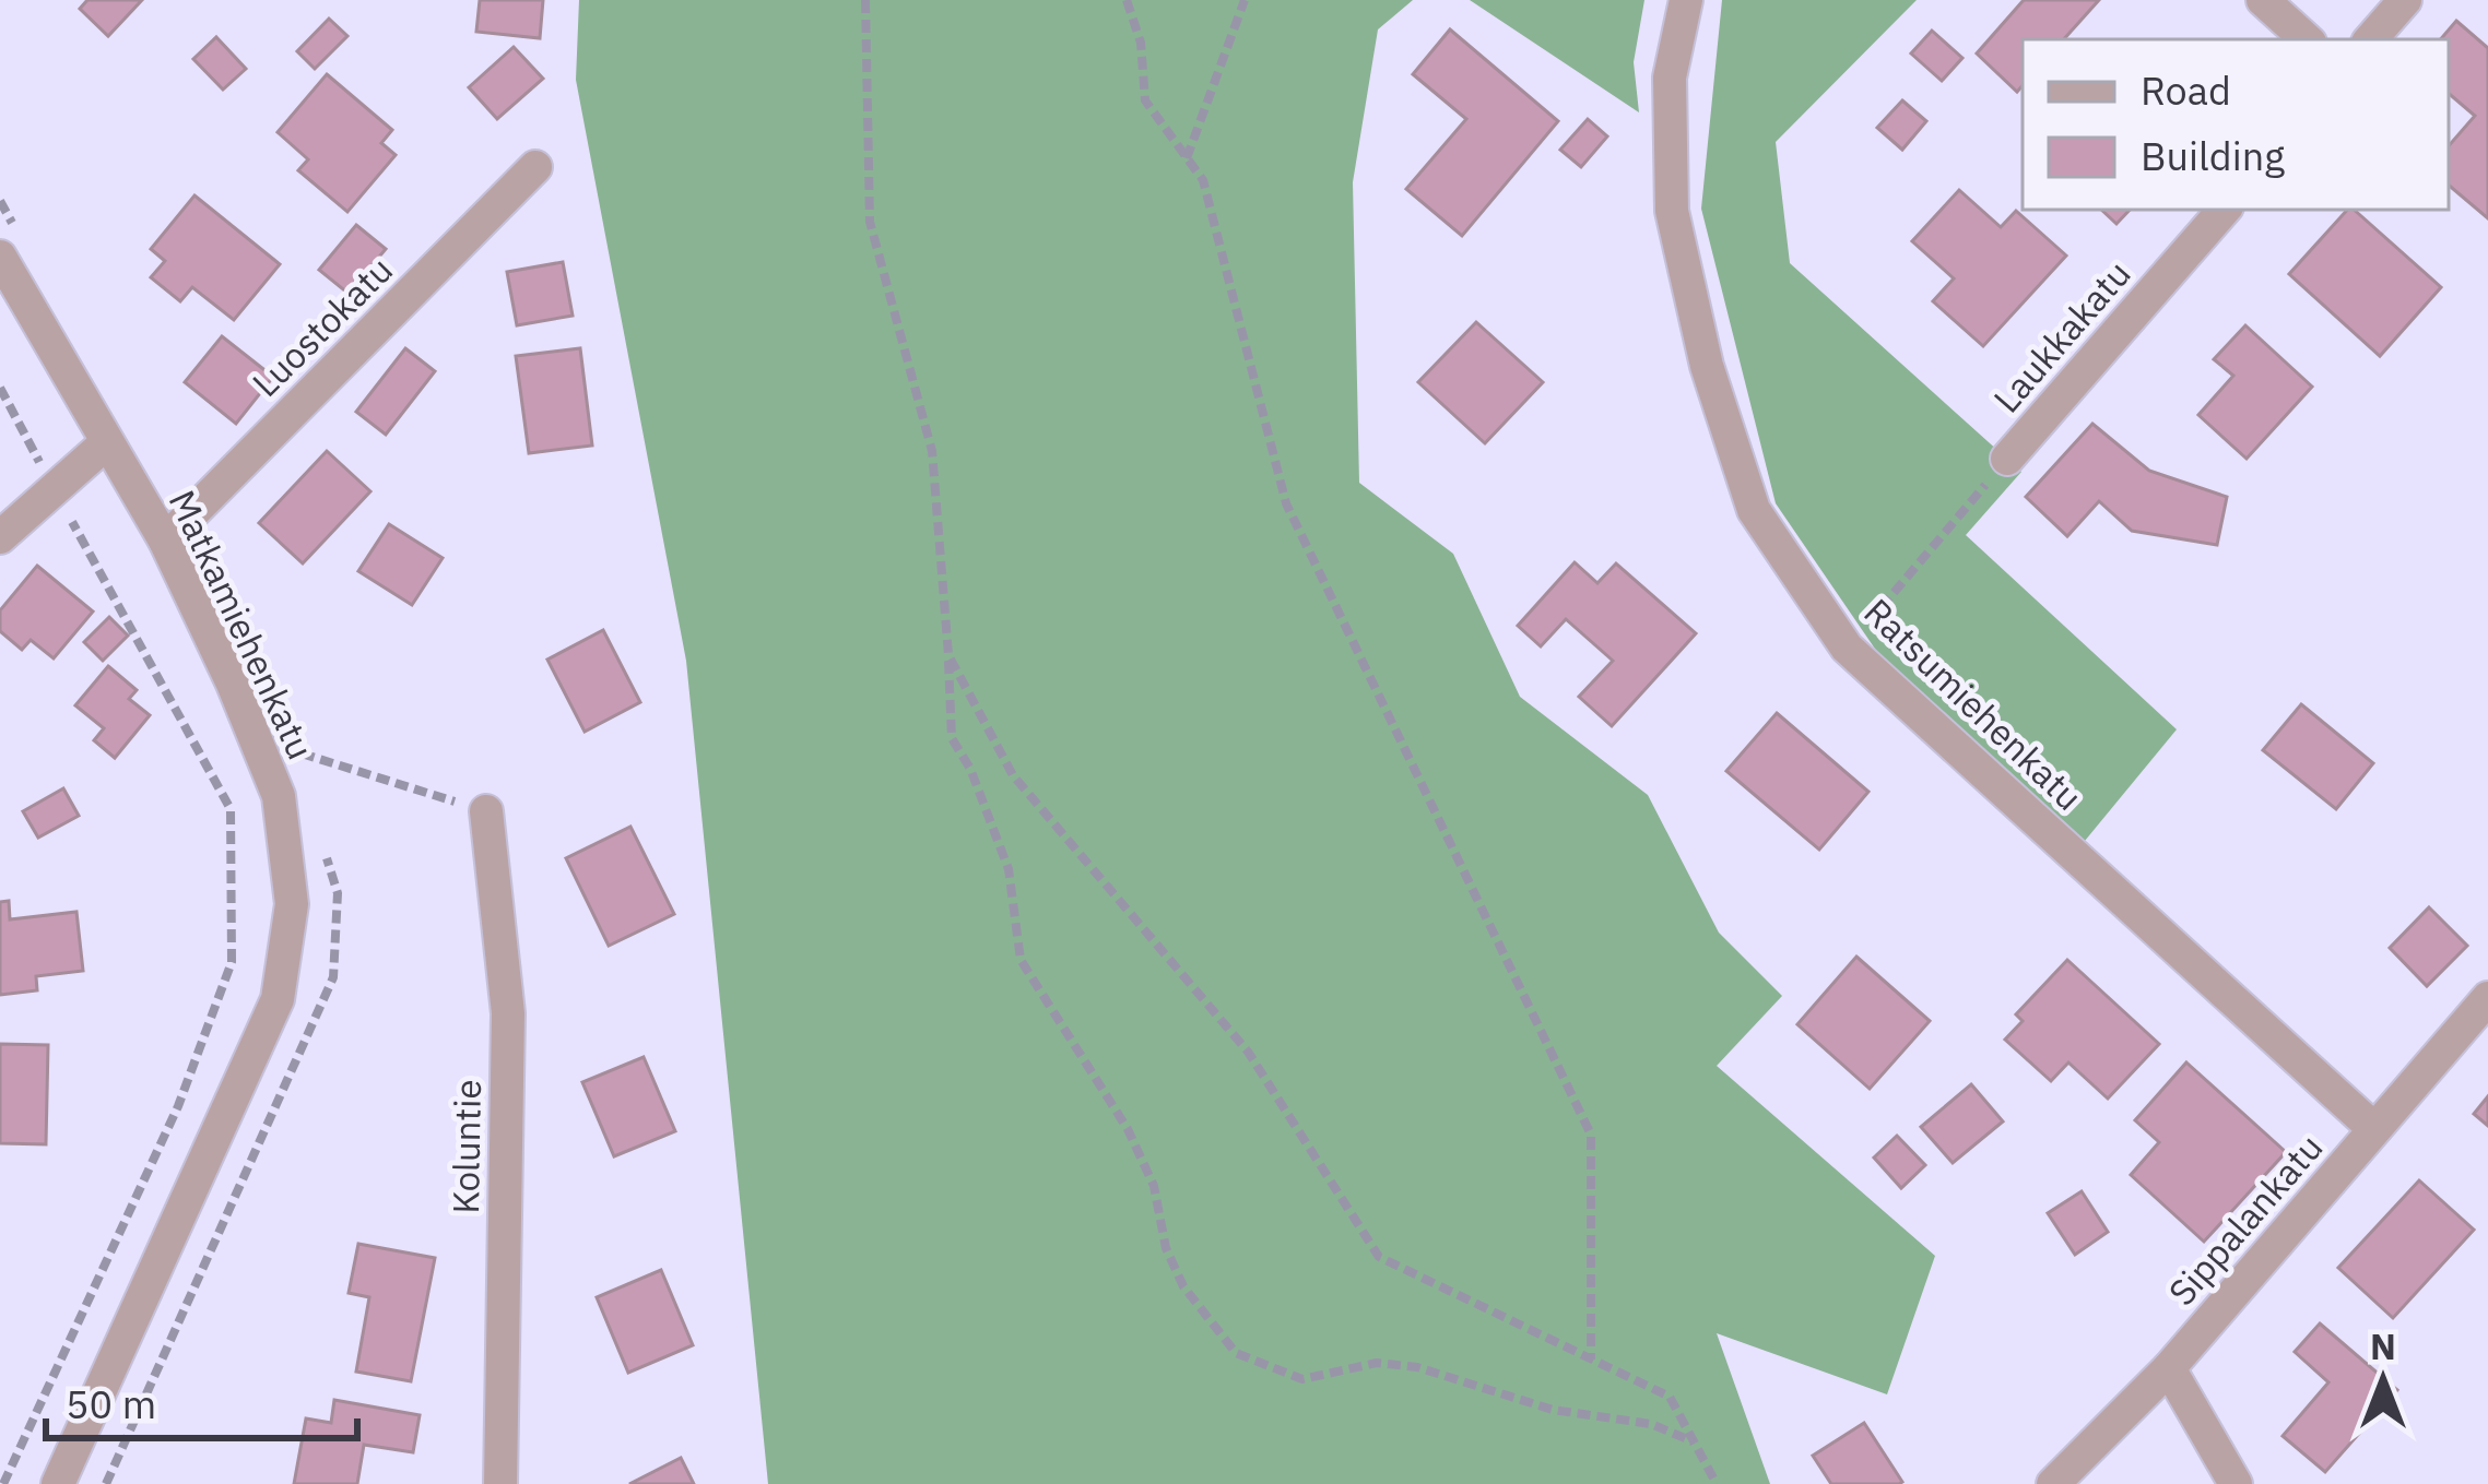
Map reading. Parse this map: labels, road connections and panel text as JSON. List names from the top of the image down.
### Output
{
  "streets": {
    "street": [
      "Luostokatu",
      "Laukkakatu",
      "Matkamiehenkatu",
      "Ratsumiehenkatu",
      "Koluntie",
      "Sippalankatu"
    ]
  },
  "crossings": [
    ["Luostokatu", "Matkamiehenkatu"],
    ["Ratsumiehenkatu", "Sippalankatu"]
  ],
  "legend": ["Road", "Building"],
  "scale_bar": "50 m",
  "north": "top"
}
